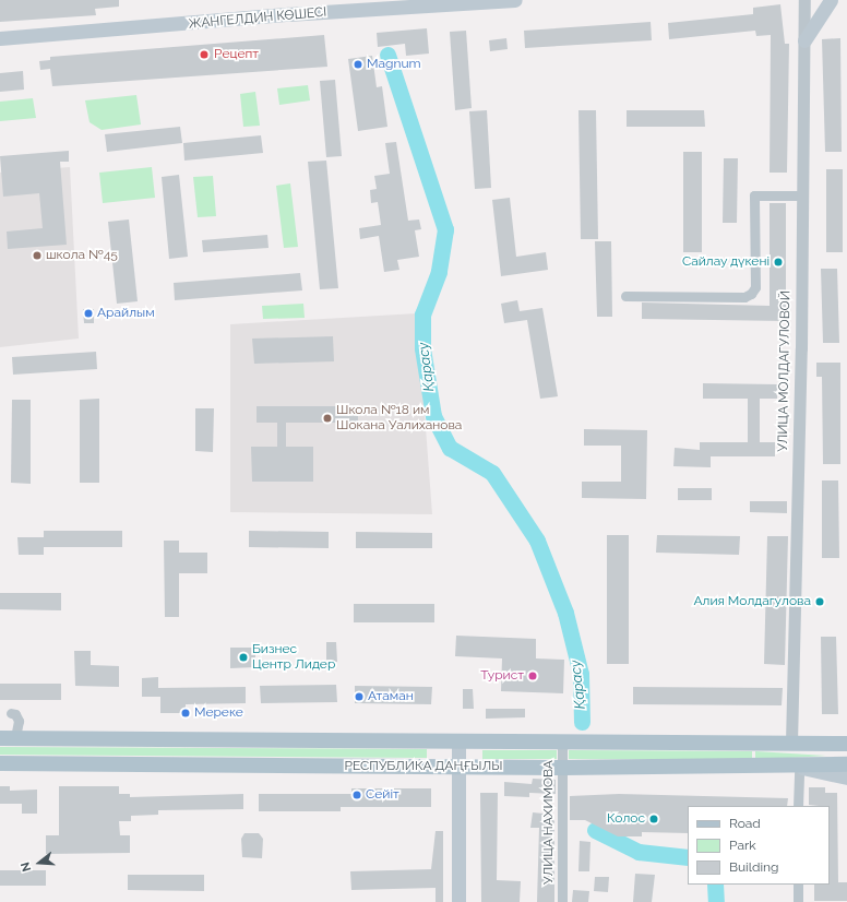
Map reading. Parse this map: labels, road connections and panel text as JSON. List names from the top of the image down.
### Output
{
  "streets": {
    "main road": ["ЖАНГЕЛДИН КӨШЕСІ", "РЕСПУБЛИКА ДАҢҒЫЛЫ"],
    "street": ["УЛИЦА МОЛДАГУЛОВОЙ", "УЛИЦА НАХИМОВА"]
  },
  "crossings": [
    ["УЛИЦА МОЛДАГУЛОВОЙ", "РЕСПУБЛИКА ДАҢҒЫЛЫ"],
    ["РЕСПУБЛИКА ДАҢҒЫЛЫ", "УЛИЦА НАХИМОВА"]
  ],
  "water": ["Қарасу"],
  "places": [
    "Рецепт",
    "Magnum",
    "школа №45",
    "Сайлау дүкені",
    "Арайлым",
    "Школа №18 им Шокана Уалиханова",
    "Алия Молдагулова",
    "Бизнес Центр Лидер",
    "Турист",
    "Атаман",
    "Мереке",
    "Сейіт",
    "Колос"
  ],
  "legend": ["Road", "Park", "Building"],
  "north": "left"
}
